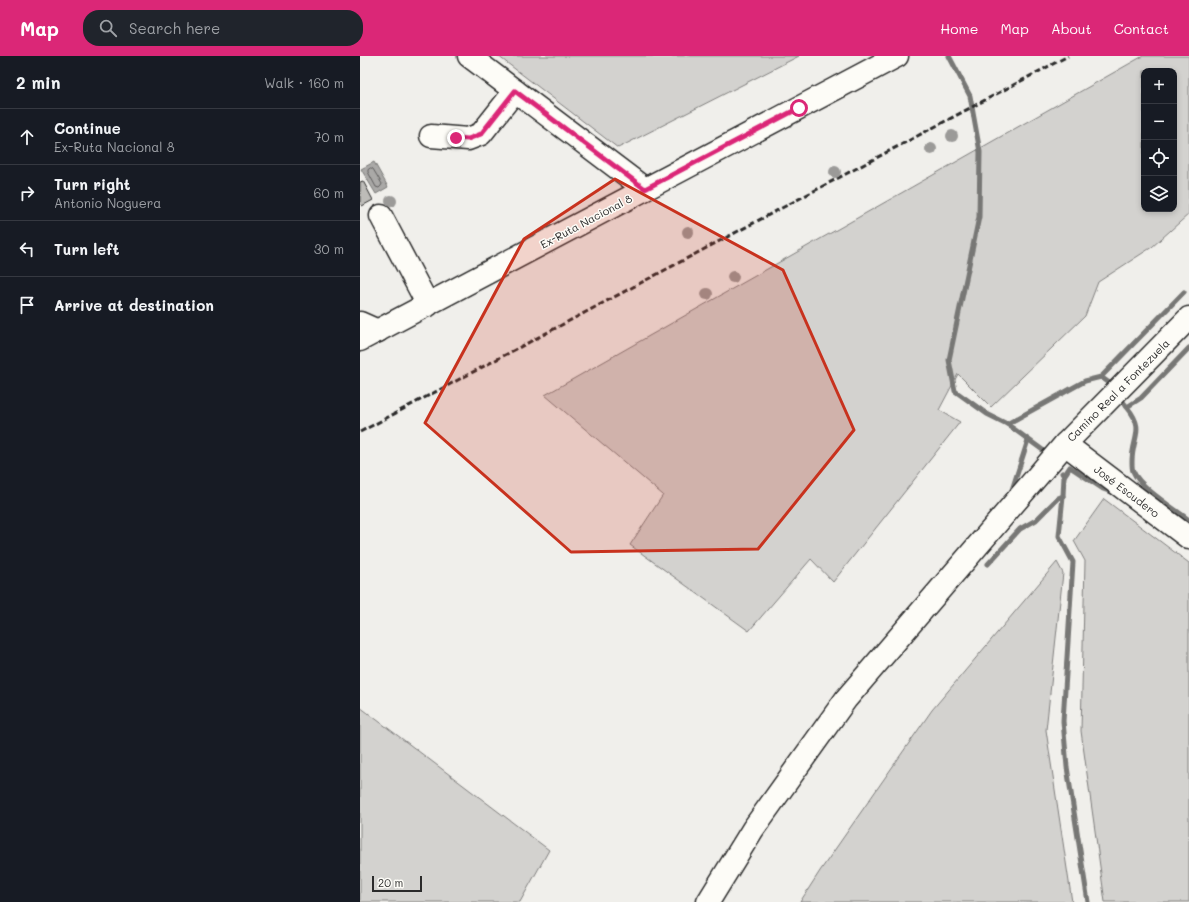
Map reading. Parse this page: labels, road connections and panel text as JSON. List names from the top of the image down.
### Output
{
  "streets": {
    "street": ["Ex-Ruta Nacional 8", "Camino Real a Fontezuela", "José Escudero"]
  },
  "crossings": [
    ["Camino Real a Fontezuela", "José Escudero"]
  ],
  "scale_bar": "20 m",
  "page": {
    "header": "Map",
    "search": "Search here",
    "nav": [
      "Home",
      "Map",
      "About",
      "Contact"
    ],
    "heading": ["2 min", "Walk · 160 m"],
    "map_buttons": ["+", "−"],
    "list": [
      ["Continue", "Ex-Ruta Nacional 8", "70 m"],
      ["Turn right", "Antonio Noguera", "60 m"],
      ["Turn left", "30 m"],
      "Arrive at destination"
    ],
    "scale": "20 m"
  }
}
